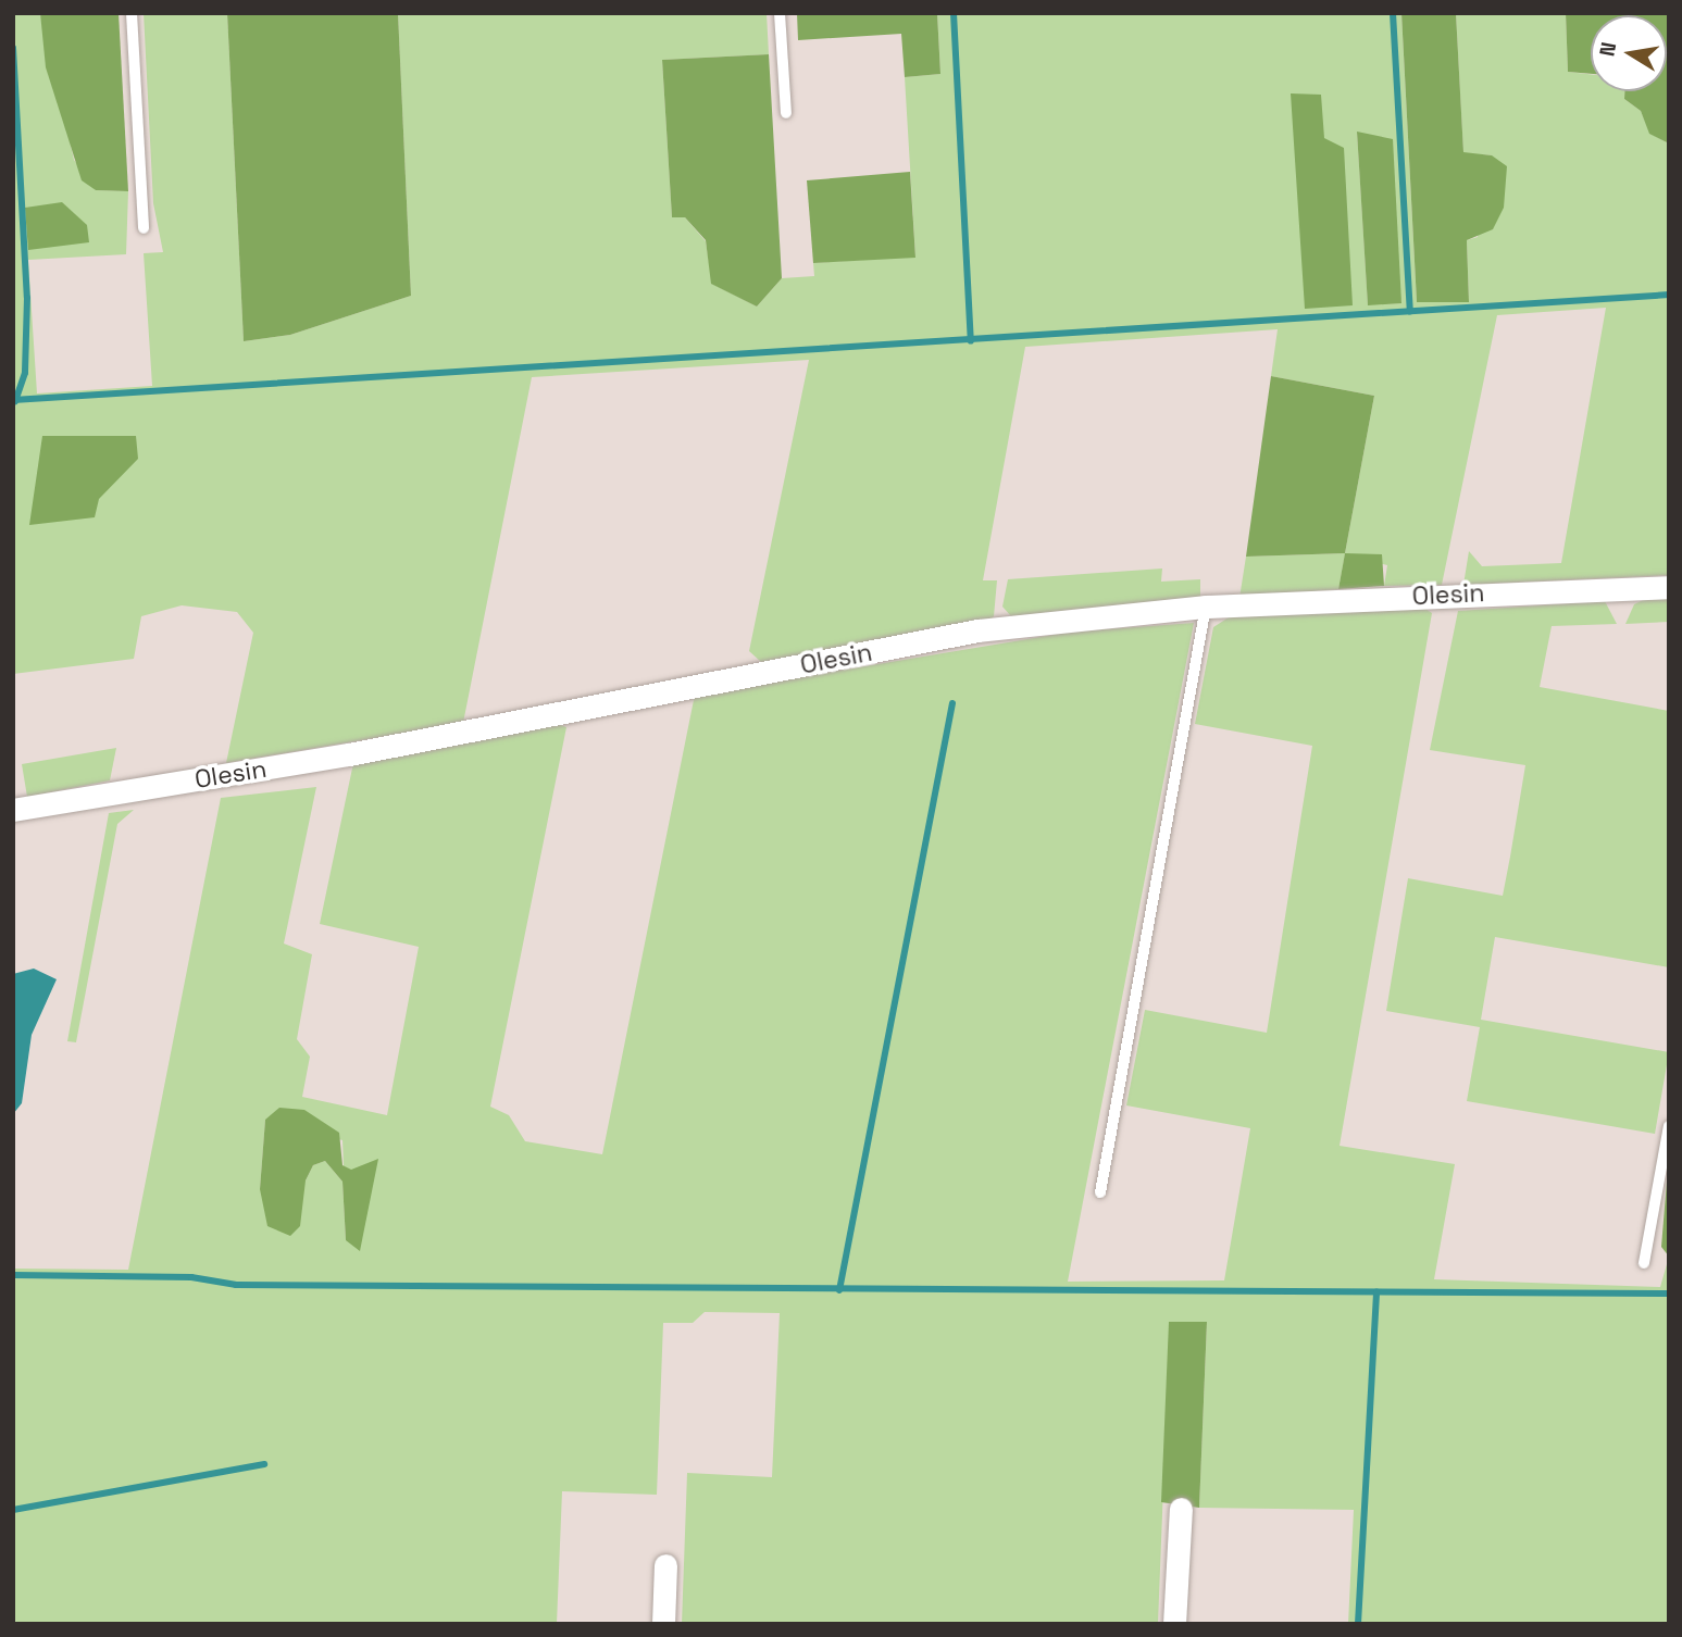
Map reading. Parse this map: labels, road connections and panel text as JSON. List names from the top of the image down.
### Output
{
  "streets": {
    "street": ["Olesin"]
  },
  "north": "left"
}
